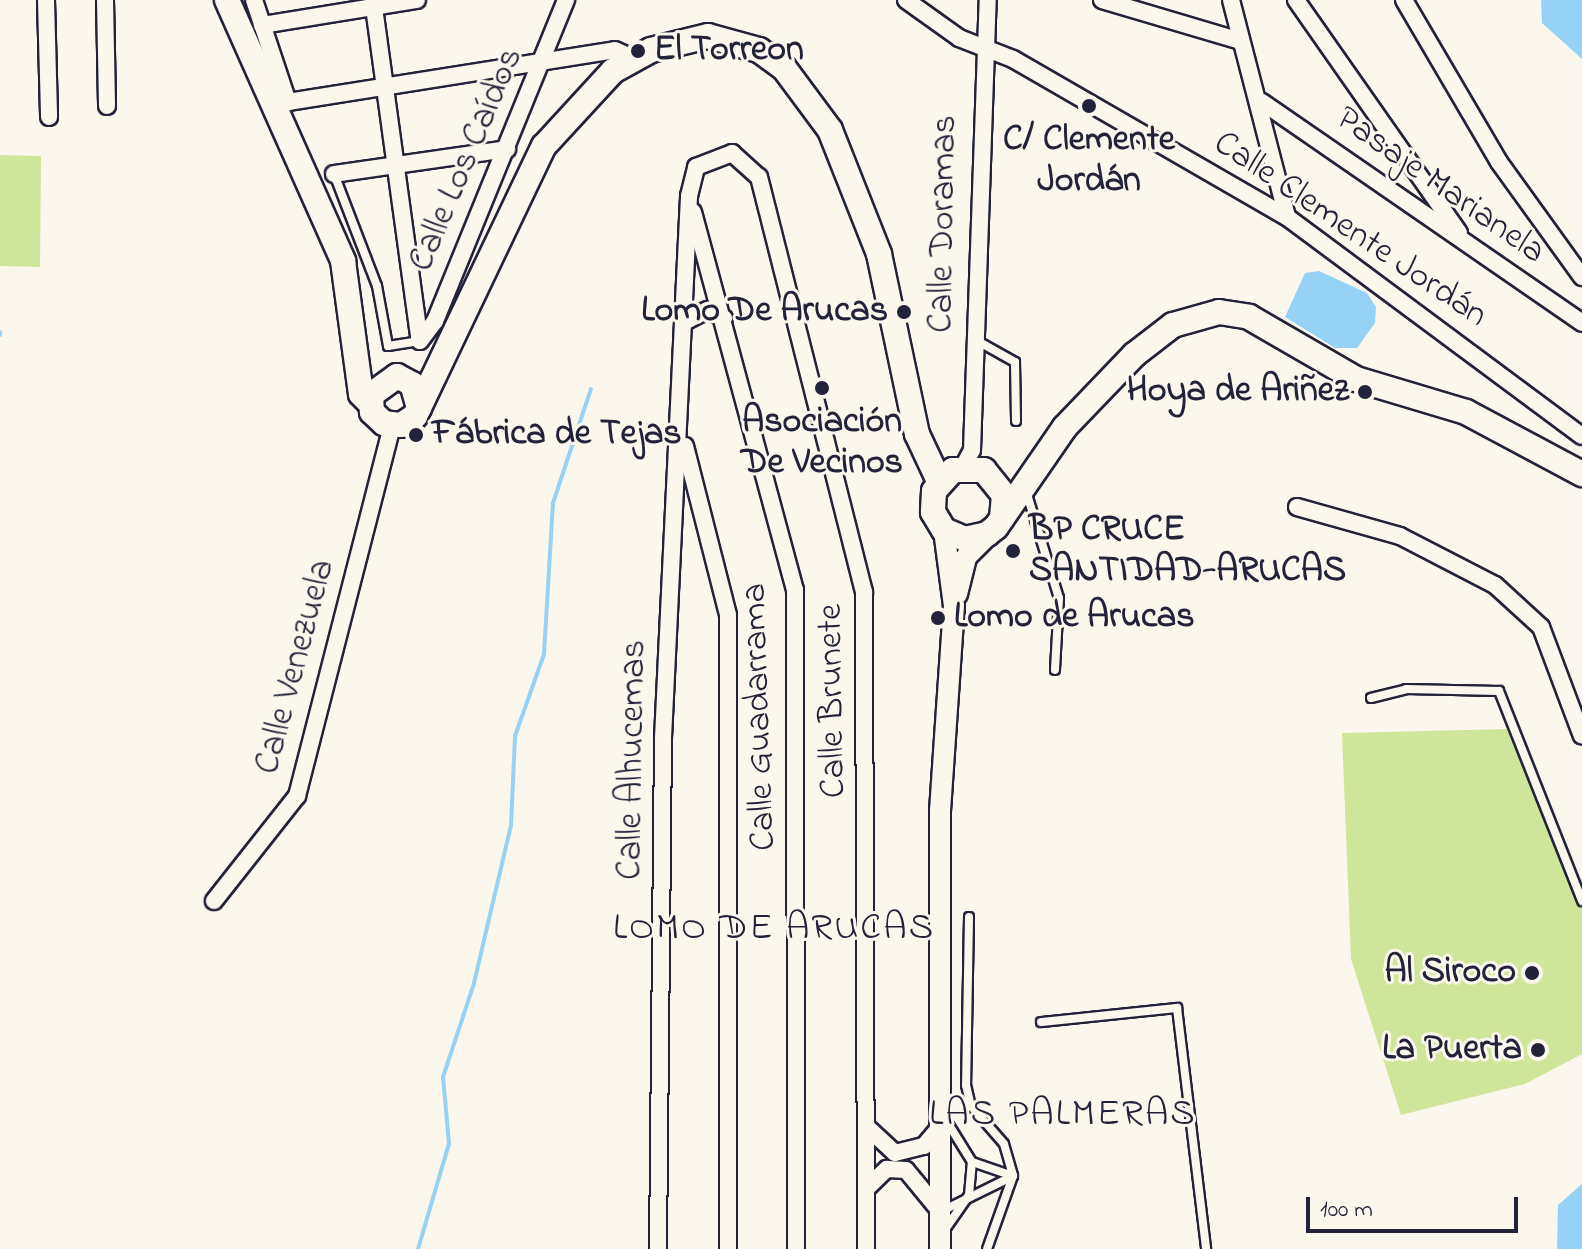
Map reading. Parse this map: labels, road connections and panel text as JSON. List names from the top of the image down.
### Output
{
  "streets": {
    "street": [
      "Calle Los Caídos",
      "Pasaje Marianela",
      "Calle Doramas",
      "Calle Clemente Jordán",
      "Calle Venezuela",
      "Calle Brunete",
      "Calle Guadarrama",
      "Calle Alhucemas"
    ]
  },
  "crossings": [
    ["Calle Doramas", "Calle Clemente Jordán"],
    ["Calle Brunete", "Calle Alhucemas"],
    ["Calle Guadarrama", "Calle Alhucemas"]
  ],
  "districts": ["LOMO DE ARUCAS", "LAS PALMERAS"],
  "places": [
    "El Torreon",
    "C/ Clemente Jordán",
    "Lomo De Arucas",
    "Asociación De Vecinos",
    "Hoya de Ariñez",
    "Fábrica de Tejas",
    "BP CRUCE SANTIDAD-ARUCAS",
    "Lomo de Arucas",
    "Al Siroco",
    "La Puerta"
  ],
  "scale_bar": "100 m"
}
